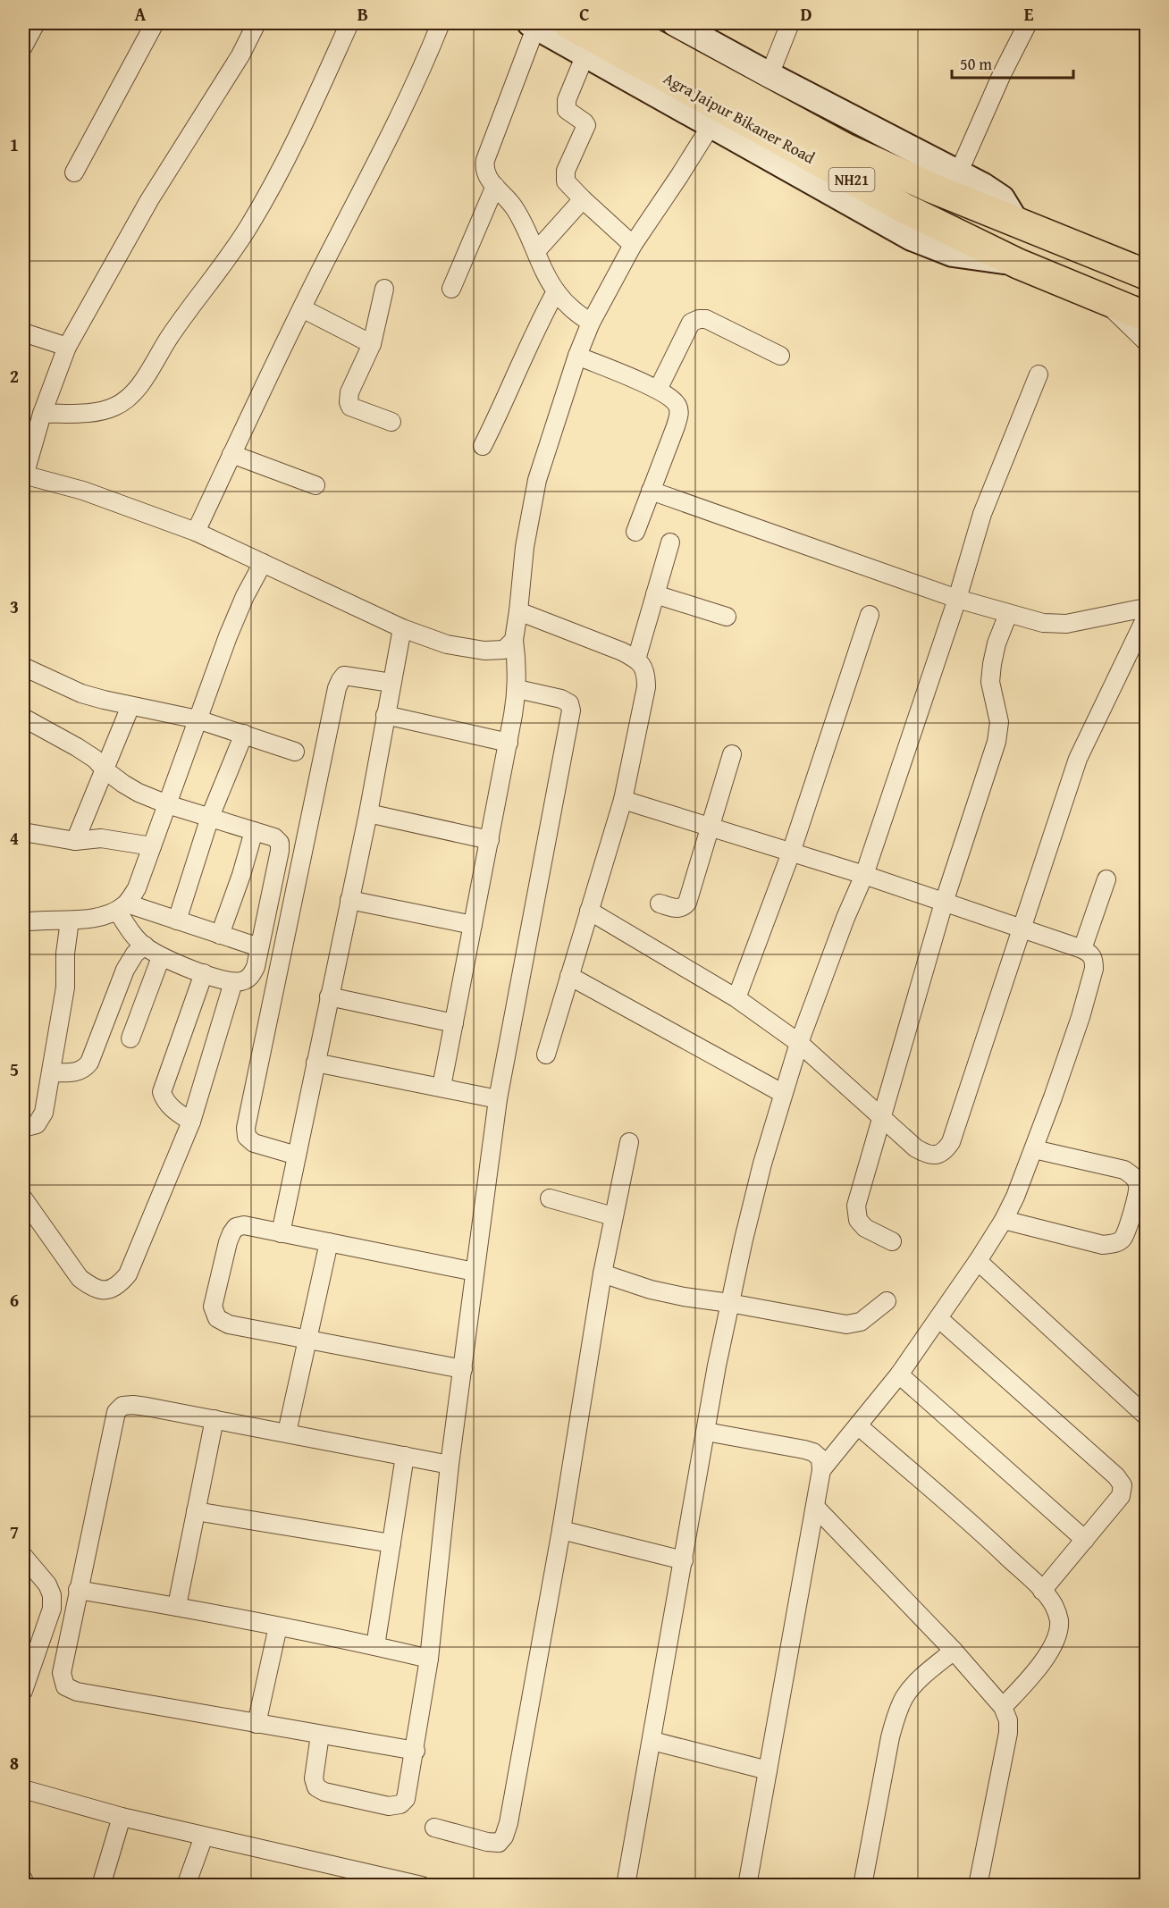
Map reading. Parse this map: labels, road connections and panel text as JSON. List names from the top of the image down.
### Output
{
  "streets": {
    "highway": ["Agra Jaipur Bikaner Road", "NH21"]
  },
  "scale_bar": "50 m",
  "grid": {
    "columns": [
      "A",
      "B",
      "C",
      "D",
      "E"
    ],
    "rows": [
      "1",
      "2",
      "3",
      "4",
      "5",
      "6",
      "7",
      "8"
    ]
  }
}
